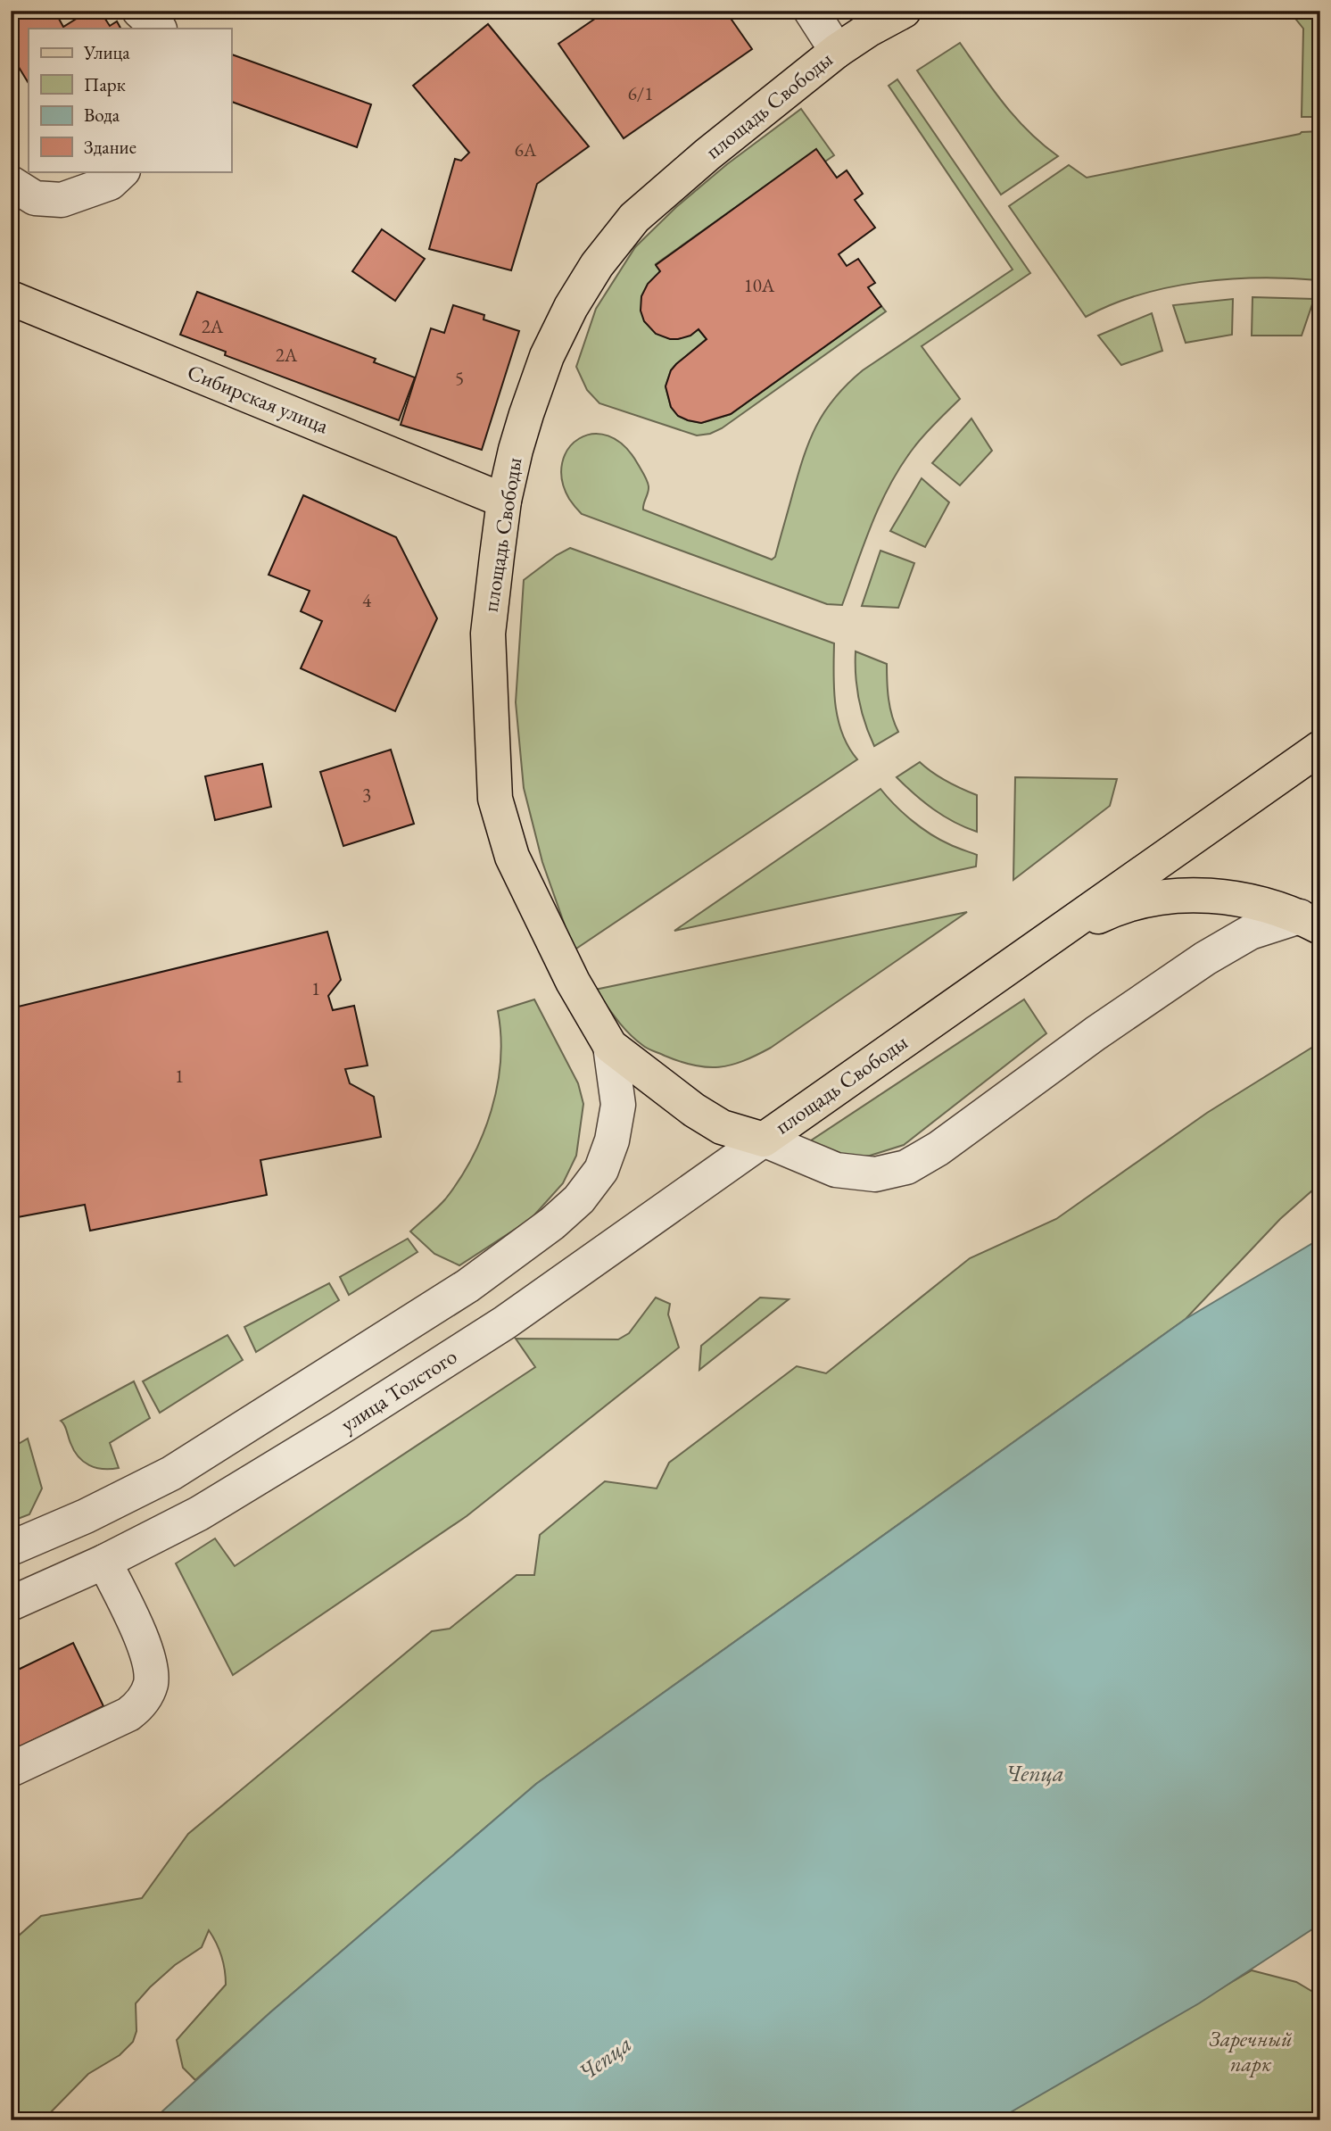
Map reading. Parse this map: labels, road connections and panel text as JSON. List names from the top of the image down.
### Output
{
  "streets": {
    "main road": ["площадь Свободы", "Сибирская улица"],
    "street": ["улица Толстого"]
  },
  "crossings": [
    ["площадь Свободы", "Сибирская улица"],
    ["площадь Свободы", "улица Толстого"]
  ],
  "water": ["Чепца"],
  "parks": ["Заречный парк"],
  "house_numbers": [
    "6/1",
    "6А",
    "10А",
    "2А",
    "2А",
    "5",
    "4",
    "3",
    "1",
    "1"
  ],
  "legend": [
    "Улица",
    "Парк",
    "Вода",
    "Здание"
  ]
}
